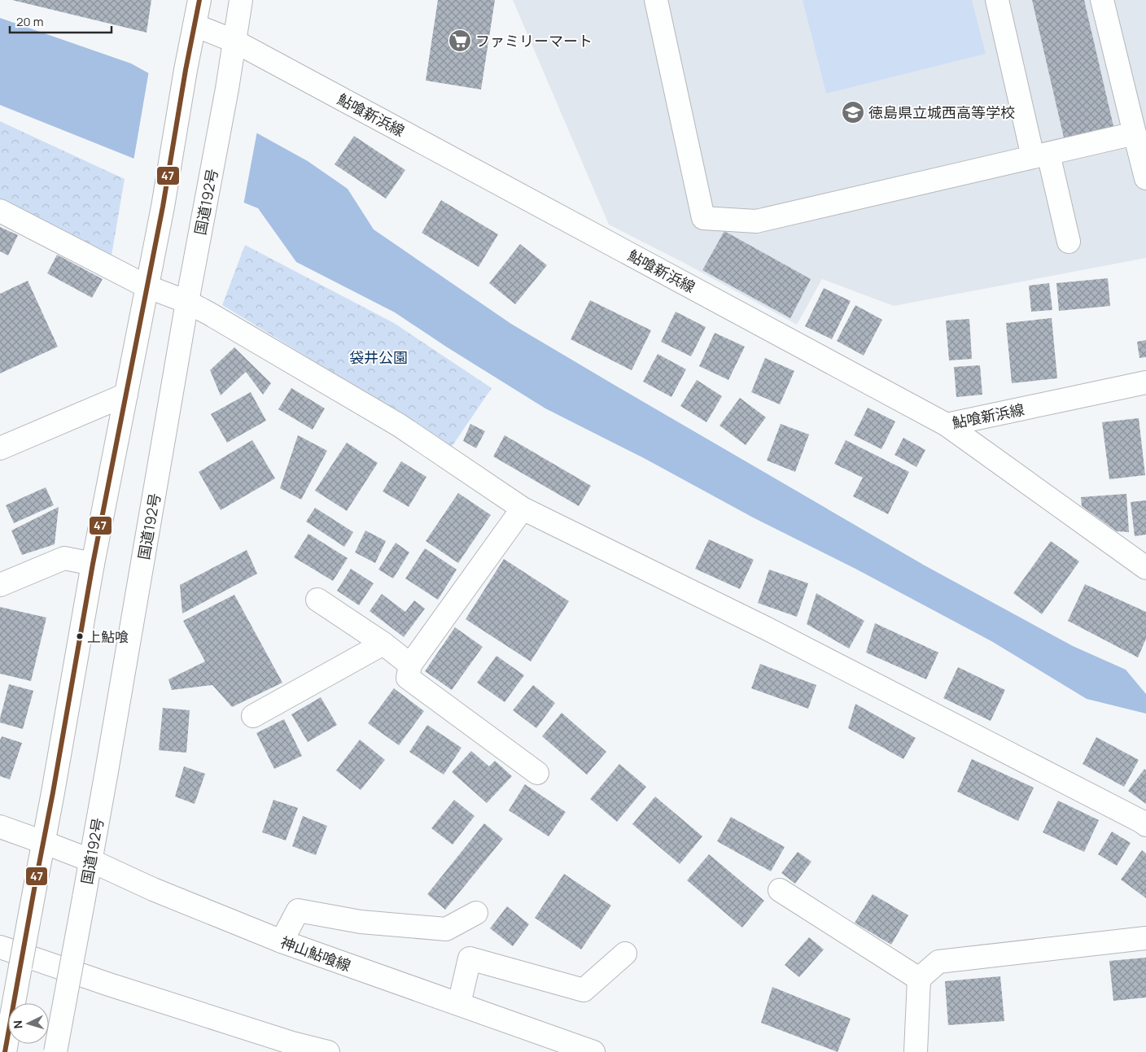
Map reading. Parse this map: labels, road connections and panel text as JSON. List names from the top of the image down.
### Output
{
  "streets": {
    "main road": ["鮎喰新浜線", "国道192号", "神山鮎喰線"]
  },
  "crossings": [
    ["鮎喰新浜線", "国道192号"],
    ["国道192号", "神山鮎喰線"]
  ],
  "parks": ["袋井公園"],
  "places": {
    "supermarket": ["ファミリーマート"],
    "school or university": ["徳島県立城西高等学校"],
    "other": ["上鮎喰"]
  },
  "lines": ["transit line 47"],
  "scale_bar": "20 m",
  "north": "left"
}
